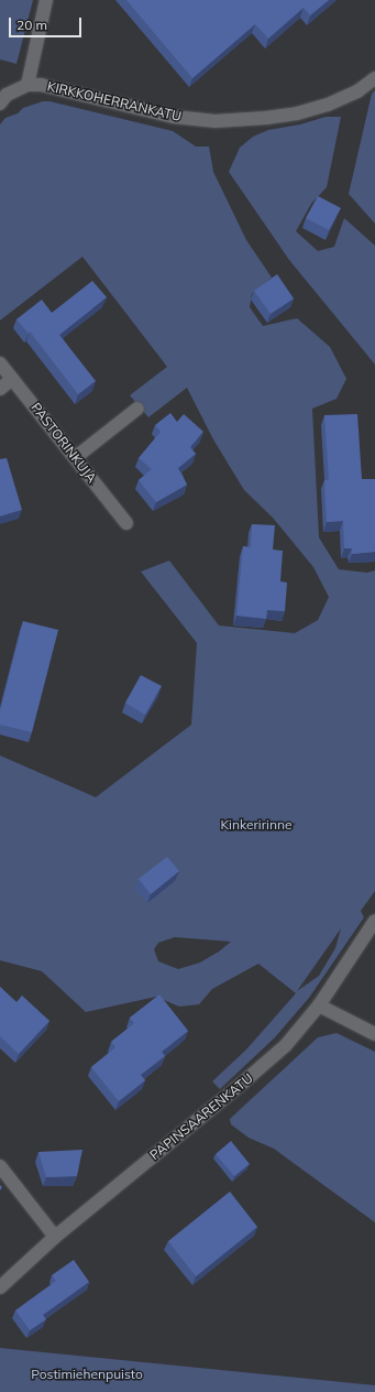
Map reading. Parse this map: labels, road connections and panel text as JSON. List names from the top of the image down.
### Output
{
  "streets": {
    "street": ["KIRKKOHERRANKATU", "PASTORINKUJA", "PAPINSAARENKATU"]
  },
  "parks": ["Kinkeririnne", "Postimiehenpuisto"],
  "scale_bar": "20 m"
}
